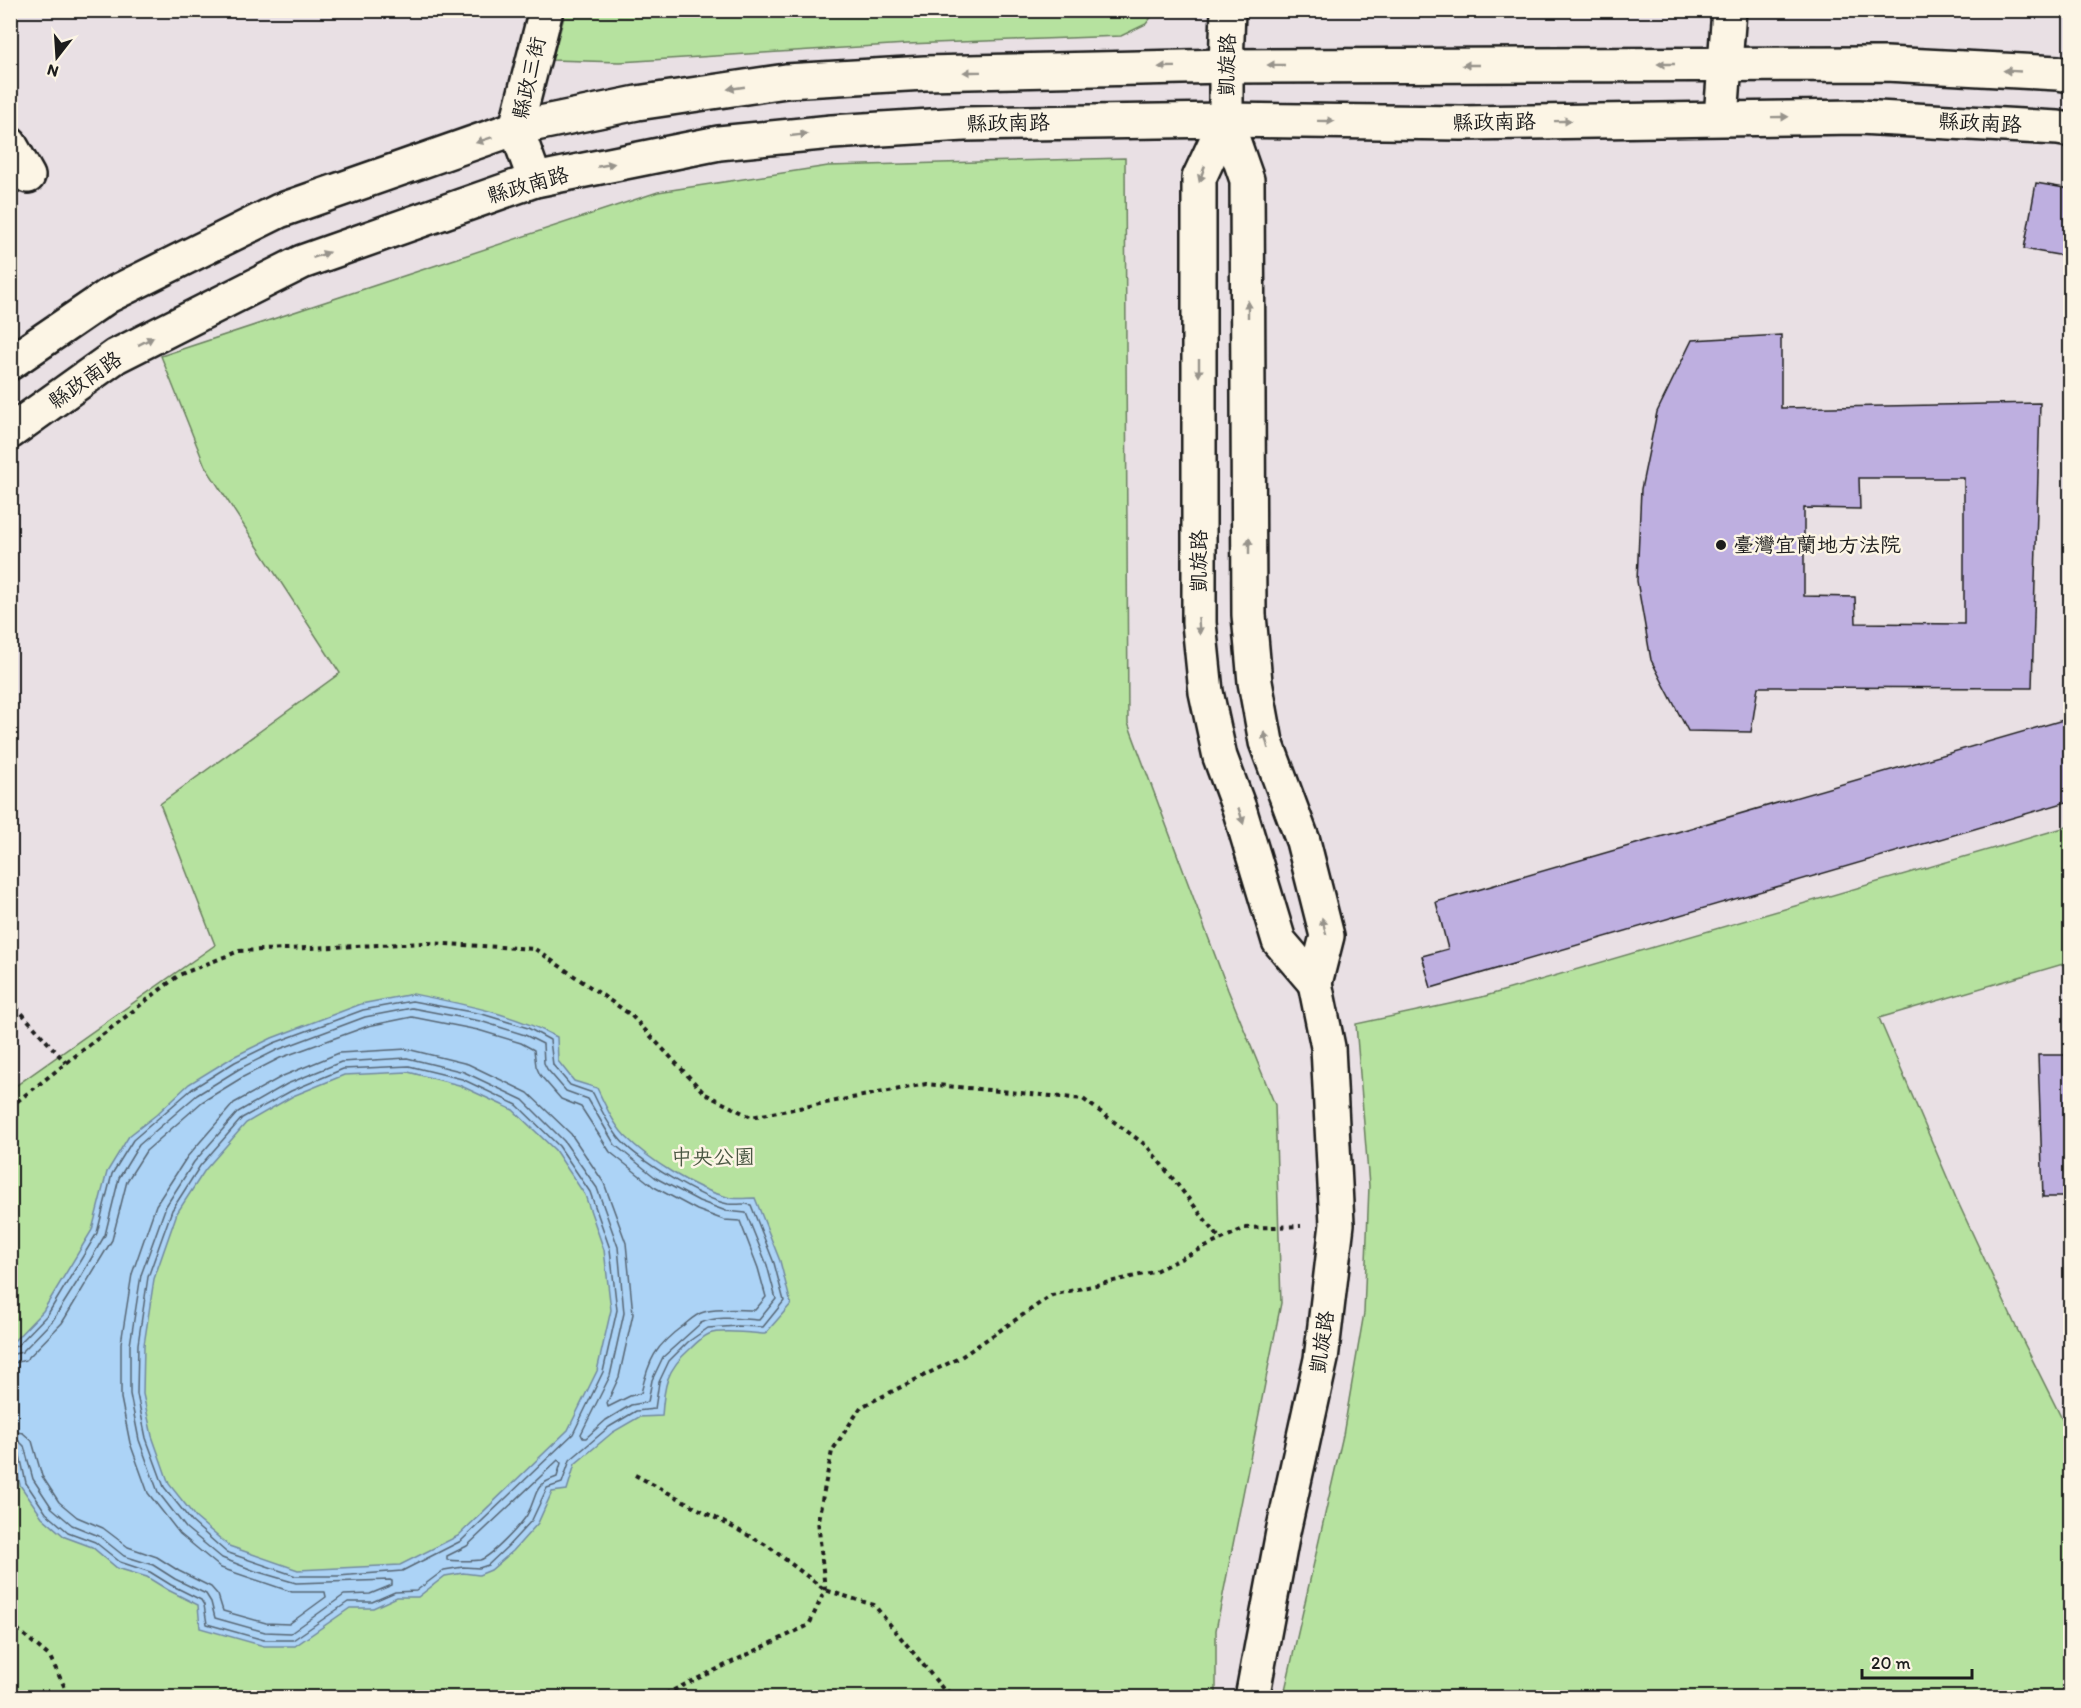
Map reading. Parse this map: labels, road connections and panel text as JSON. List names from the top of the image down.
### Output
{
  "streets": {
    "street": ["凱旋路", "縣政三街", "縣政南路"]
  },
  "crossings": [
    ["凱旋路", "縣政南路"],
    ["縣政三街", "縣政南路"]
  ],
  "parks": ["中央公園"],
  "places": ["臺灣宜蘭地方法院"],
  "scale_bar": "20 m",
  "north": "bottom"
}
